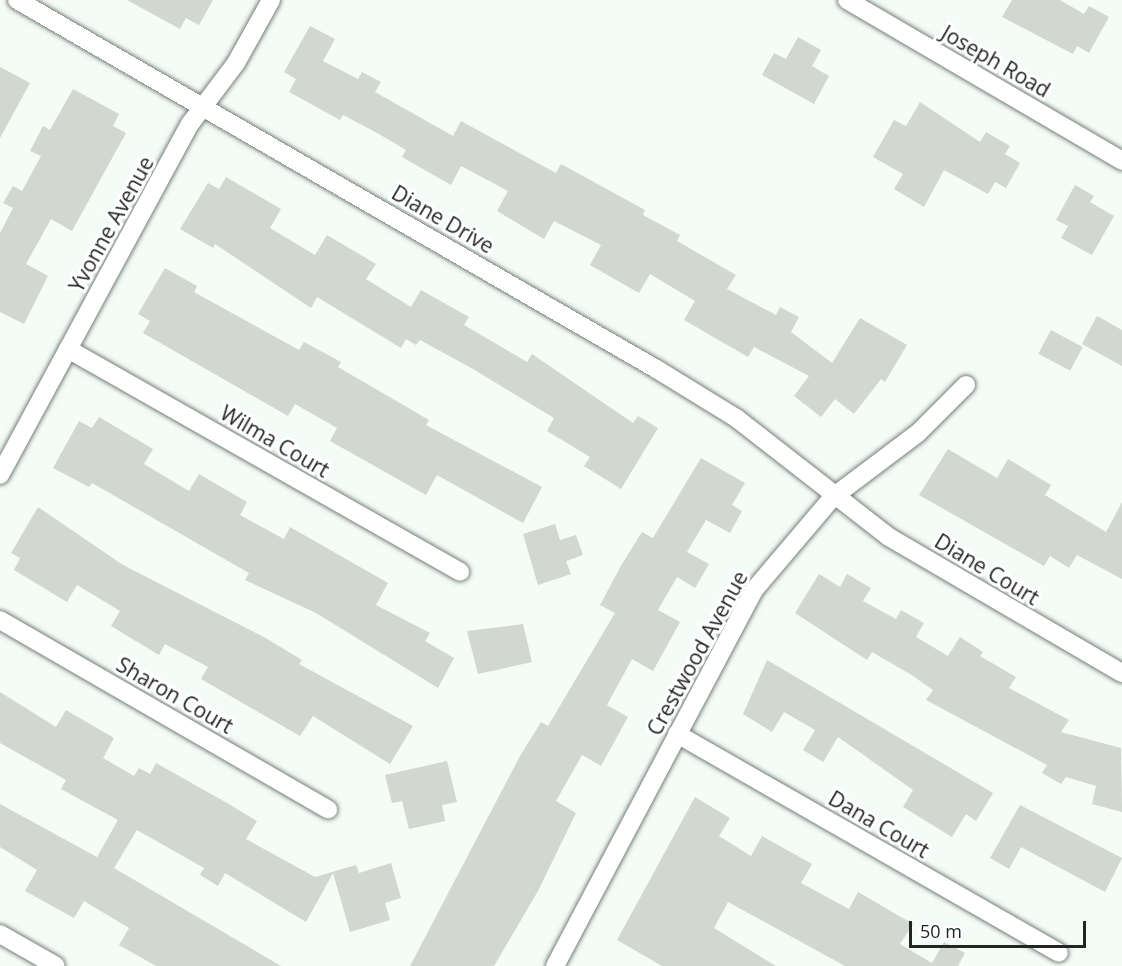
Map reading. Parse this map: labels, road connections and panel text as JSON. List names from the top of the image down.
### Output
{
  "streets": {
    "street": [
      "Joseph Road",
      "Diane Drive",
      "Yvonne Avenue",
      "Wilma Court",
      "Diane Court",
      "Crestwood Avenue",
      "Sharon Court",
      "Dana Court"
    ]
  },
  "crossings": [
    ["Diane Drive", "Yvonne Avenue"],
    ["Diane Drive", "Diane Court"],
    ["Diane Drive", "Crestwood Avenue"],
    ["Yvonne Avenue", "Wilma Court"],
    ["Diane Court", "Crestwood Avenue"],
    ["Crestwood Avenue", "Dana Court"]
  ],
  "scale_bar": "50 m"
}
